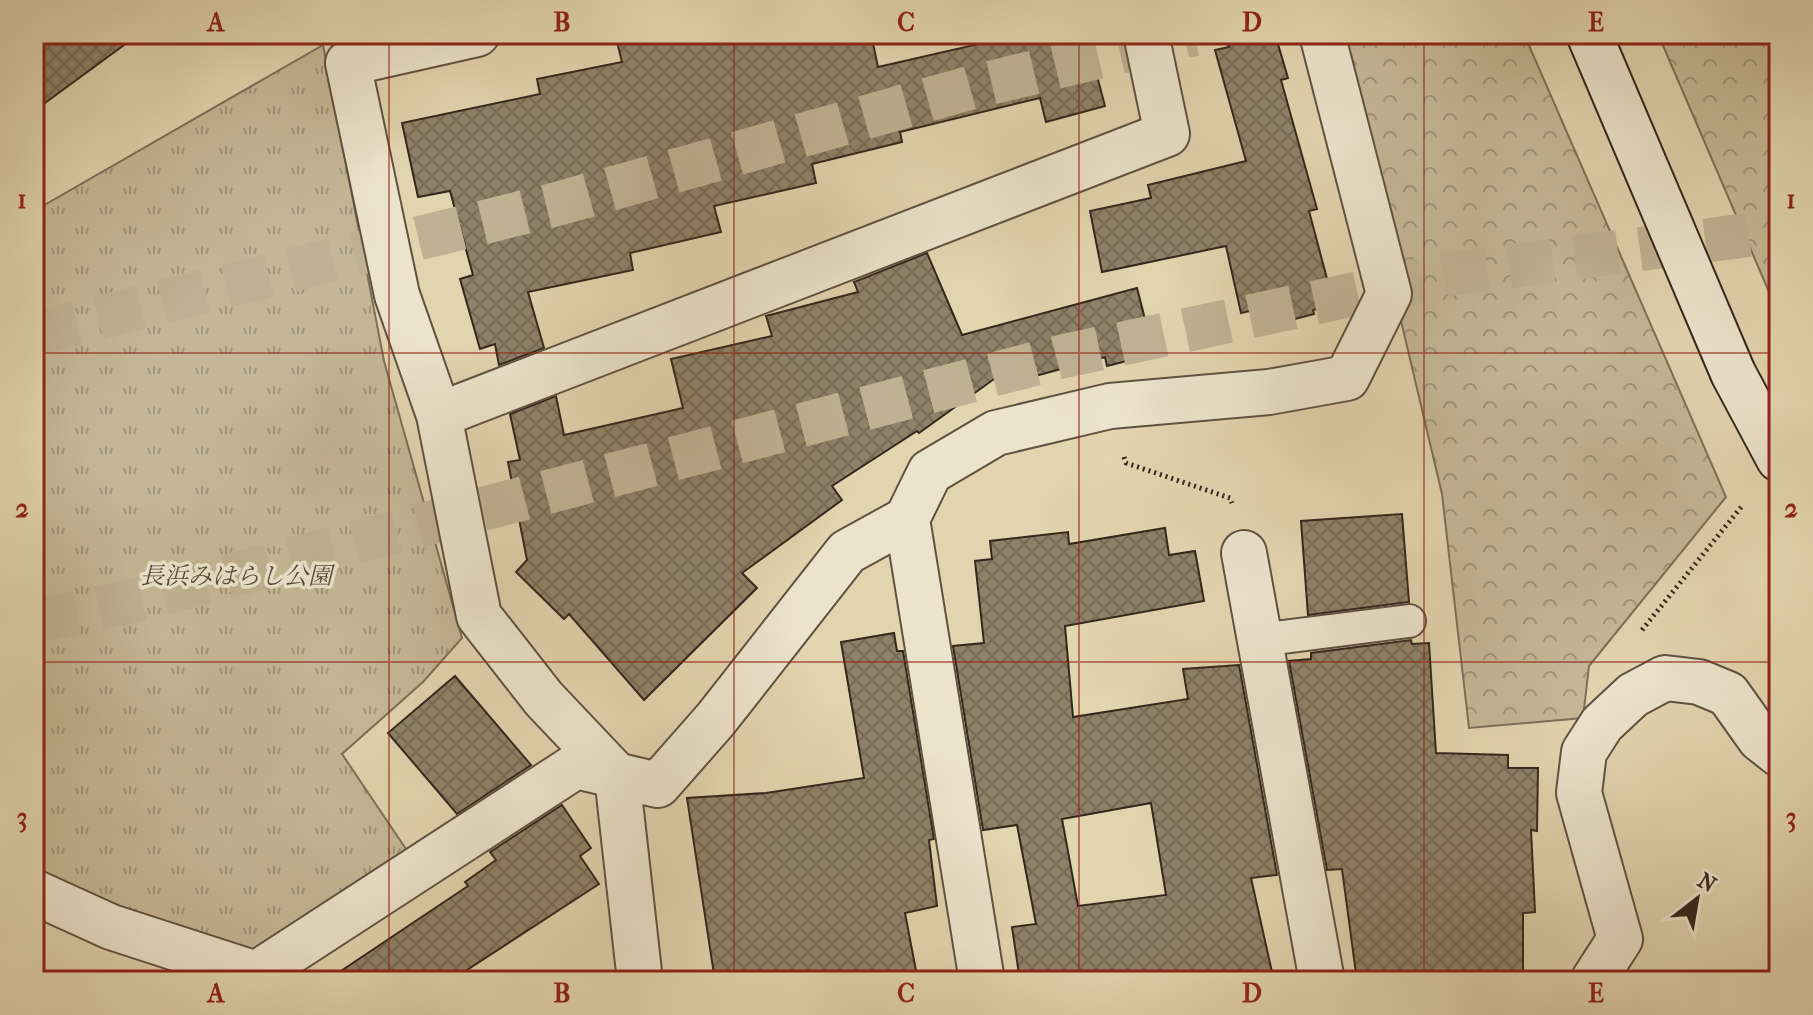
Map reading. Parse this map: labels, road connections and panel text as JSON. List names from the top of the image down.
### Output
{
  "parks": ["長浜みはらし公園"],
  "north": "top right",
  "grid": {
    "columns": [
      "A",
      "B",
      "C",
      "D",
      "E"
    ],
    "rows": ["1", "2", "3"]
  }
}
